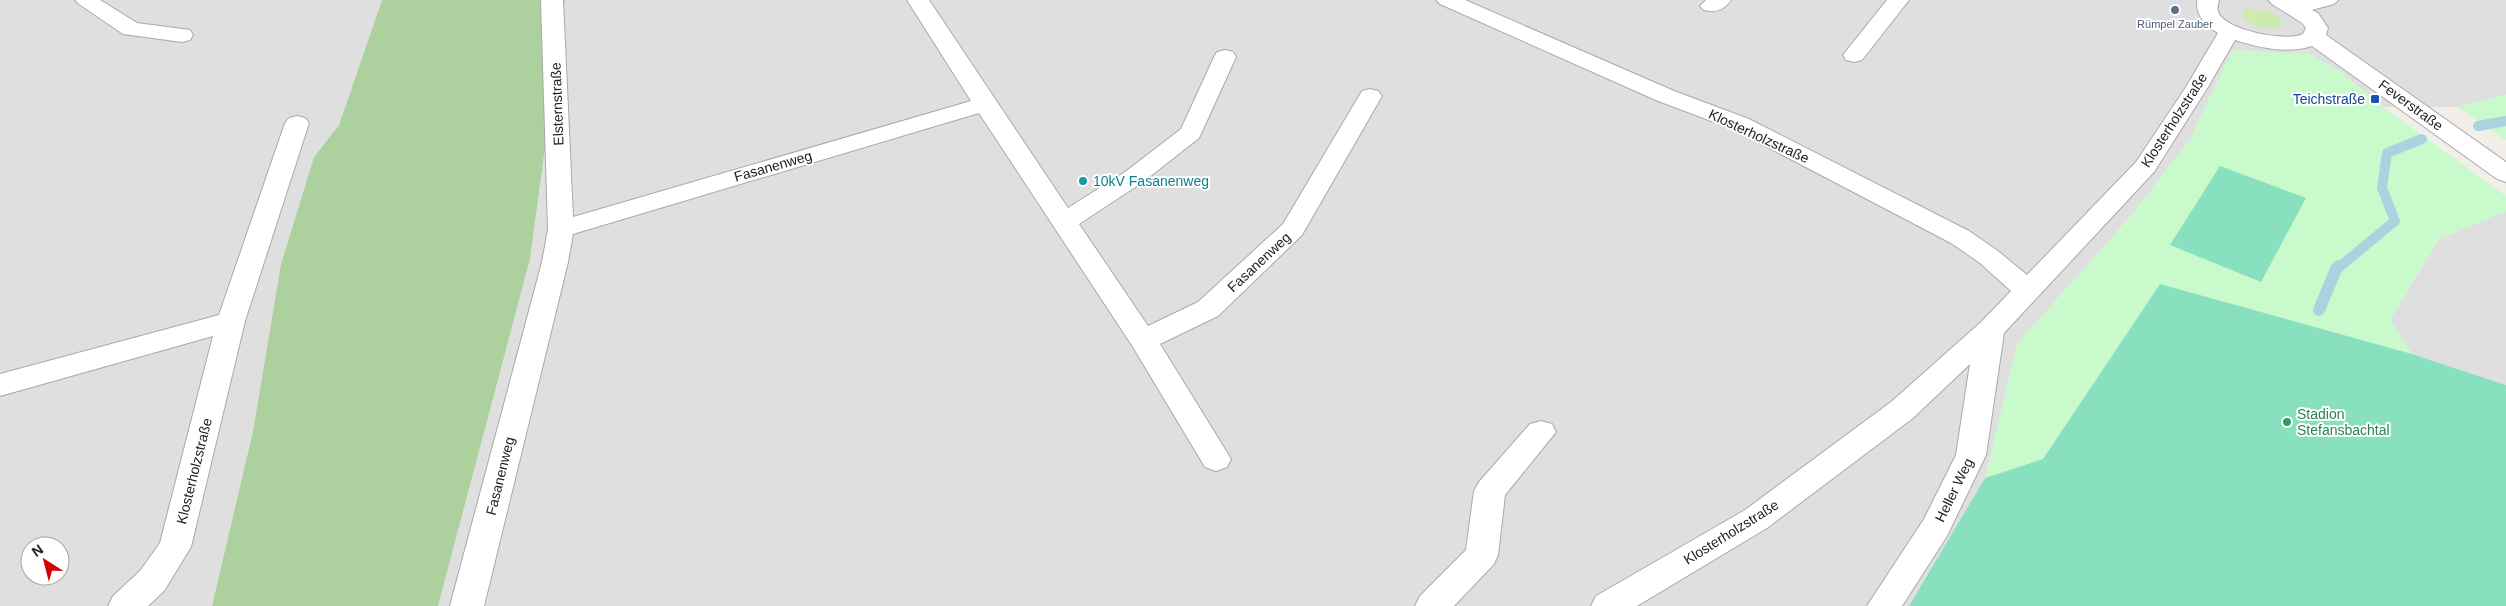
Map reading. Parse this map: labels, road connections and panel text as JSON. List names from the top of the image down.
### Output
{
  "streets": {
    "street": [
      "Elsternstraße",
      "Feverstraße",
      "Klosterholzstraße",
      "Fasanenweg",
      "Heller Weg"
    ]
  },
  "crossings": [
    ["Elsternstraße", "Fasanenweg"],
    ["Klosterholzstraße", "Heller Weg"]
  ],
  "places": {
    "other": ["Rümpel Zauber", "10kV Fasanenweg", "Stadion Stefansbachtal"],
    "transit": ["Teichstraße"]
  },
  "north": "top left"
}
